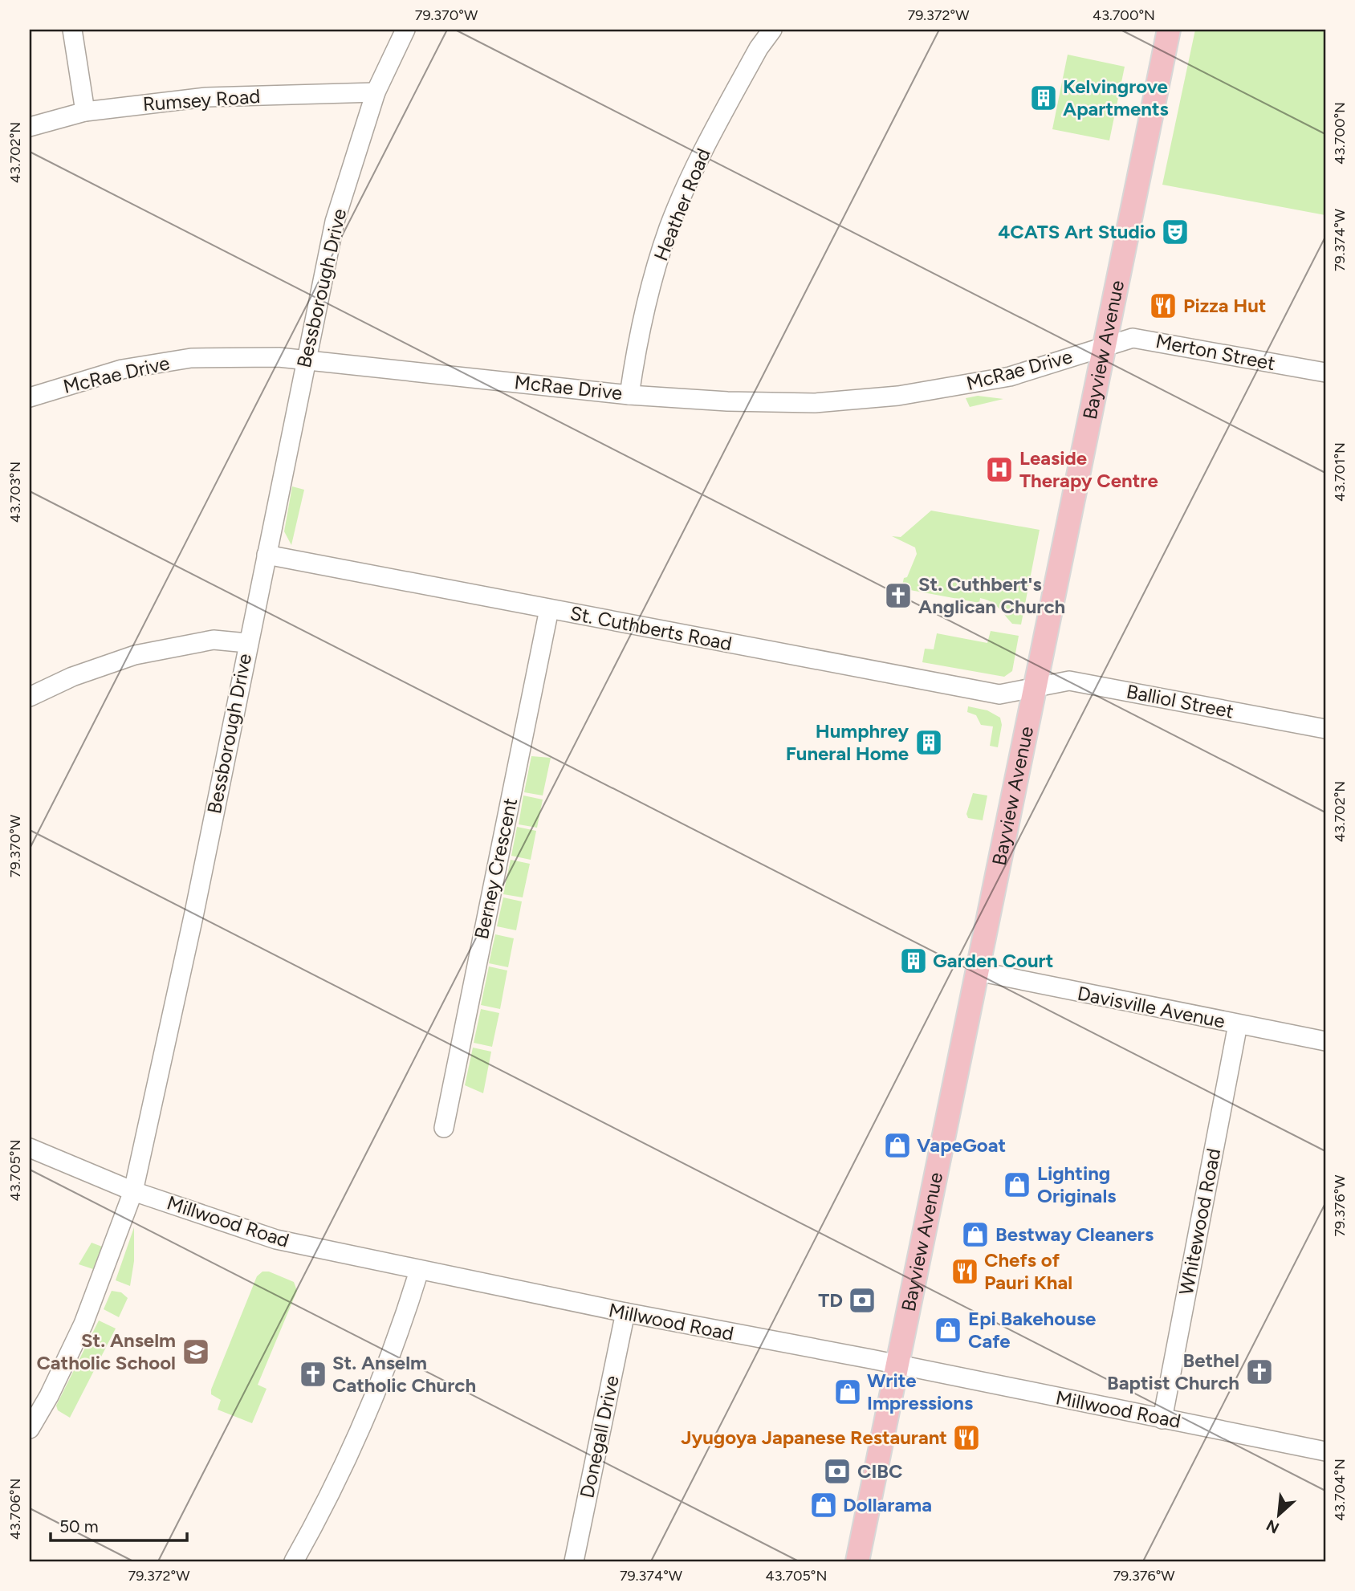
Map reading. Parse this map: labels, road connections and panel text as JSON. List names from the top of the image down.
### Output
{
  "streets": {
    "main road": ["Bayview Avenue"],
    "street": [
      "Rumsey Road",
      "Heather Road",
      "Bessborough Drive",
      "Merton Street",
      "McRae Drive",
      "St. Cuthberts Road",
      "Balliol Street",
      "Berney Crescent",
      "Davisville Avenue",
      "Millwood Road",
      "Whitewood Road",
      "Donegall Drive"
    ]
  },
  "crossings": [
    ["Rumsey Road", "Bessborough Drive"],
    ["Heather Road", "McRae Drive"],
    ["Bessborough Drive", "McRae Drive"],
    ["Bessborough Drive", "St. Cuthberts Road"],
    ["Bessborough Drive", "Millwood Road"],
    ["Bayview Avenue", "Merton Street"],
    ["Bayview Avenue", "McRae Drive"],
    ["Bayview Avenue", "St. Cuthberts Road"],
    ["Bayview Avenue", "Balliol Street"],
    ["Bayview Avenue", "Davisville Avenue"],
    ["Bayview Avenue", "Millwood Road"],
    ["Merton Street", "McRae Drive"],
    ["St. Cuthberts Road", "Balliol Street"],
    ["St. Cuthberts Road", "Berney Crescent"],
    ["Davisville Avenue", "Whitewood Road"],
    ["Millwood Road", "Whitewood Road"],
    ["Millwood Road", "Donegall Drive"]
  ],
  "places": {
    "building": ["Kelvingrove Apartments", "Humphrey Funeral Home", "Garden Court"],
    "theatre": ["4CATS Art Studio"],
    "restaurant": ["Pizza Hut", "Chefs of Pauri Khal", "Jyugoya Japanese Restaurant"],
    "hospital": ["Leaside Therapy Centre"],
    "church": ["St. Cuthbert's Anglican Church", "Bethel Baptist Church", "St. Anselm Catholic Church"],
    "shop": [
      "VapeGoat",
      "Lighting Originals",
      "Bestway Cleaners",
      "Epi Bakehouse Cafe",
      "Write Impressions",
      "Dollarama"
    ],
    "bank": ["TD", "CIBC"],
    "school or university": ["St. Anselm Catholic School"]
  },
  "scale_bar": "50 m",
  "north": "bottom left",
  "coordinates": [
    "79.370°W",
    "79.372°W",
    "43.700°N",
    "43.702°N",
    "79.374°W",
    "43.701°N",
    "43.703°N",
    "43.705°N",
    "79.376°W",
    "43.704°N",
    "43.706°N"
  ]
}
